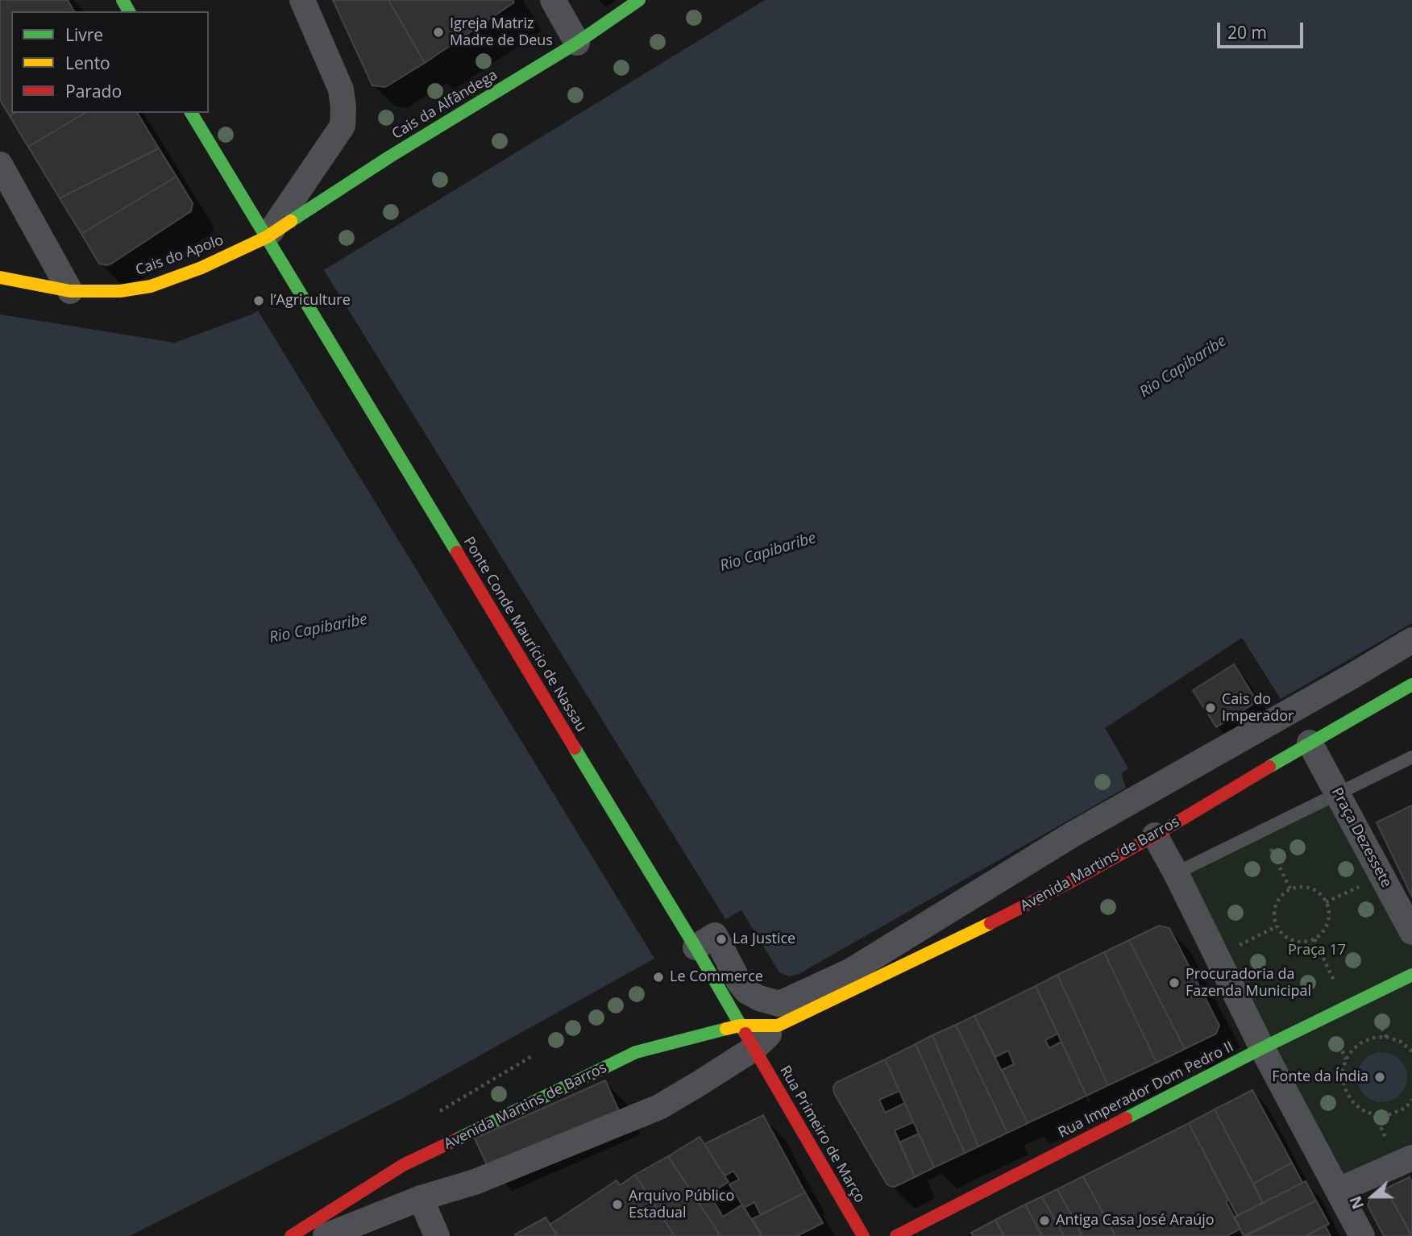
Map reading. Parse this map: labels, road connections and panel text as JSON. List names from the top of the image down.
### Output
{
  "streets": {
    "main road": [
      "Cais da Alfândega",
      "Cais do Apolo",
      "Ponte Conde Maurício de Nassau",
      "Avenida Martins de Barros",
      "Rua Imperador Dom Pedro II",
      "Rua Primeiro de Março"
    ],
    "street": ["Praça Dezessete"]
  },
  "crossings": [
    ["Cais da Alfândega", "Cais do Apolo"],
    ["Cais da Alfândega", "Ponte Conde Maurício de Nassau"],
    ["Cais do Apolo", "Ponte Conde Maurício de Nassau"],
    ["Ponte Conde Maurício de Nassau", "Avenida Martins de Barros"],
    ["Ponte Conde Maurício de Nassau", "Rua Primeiro de Março"],
    ["Praça Dezessete", "Avenida Martins de Barros"],
    ["Avenida Martins de Barros", "Rua Primeiro de Março"]
  ],
  "water": ["Rio Capibaribe"],
  "parks": ["Praça 17"],
  "places": [
    "Igreja Matriz Madre de Deus",
    "l’Agriculture",
    "Cais do Imperador",
    "La Justice",
    "Le Commerce",
    "Procuradoria da Fazenda Municipal",
    "Fonte da Índia",
    "Arquivo Público Estadual",
    "Antiga Casa José Araújo"
  ],
  "legend": ["Livre", "Lento", "Parado"],
  "scale_bar": "20 m",
  "north": "left"
}
